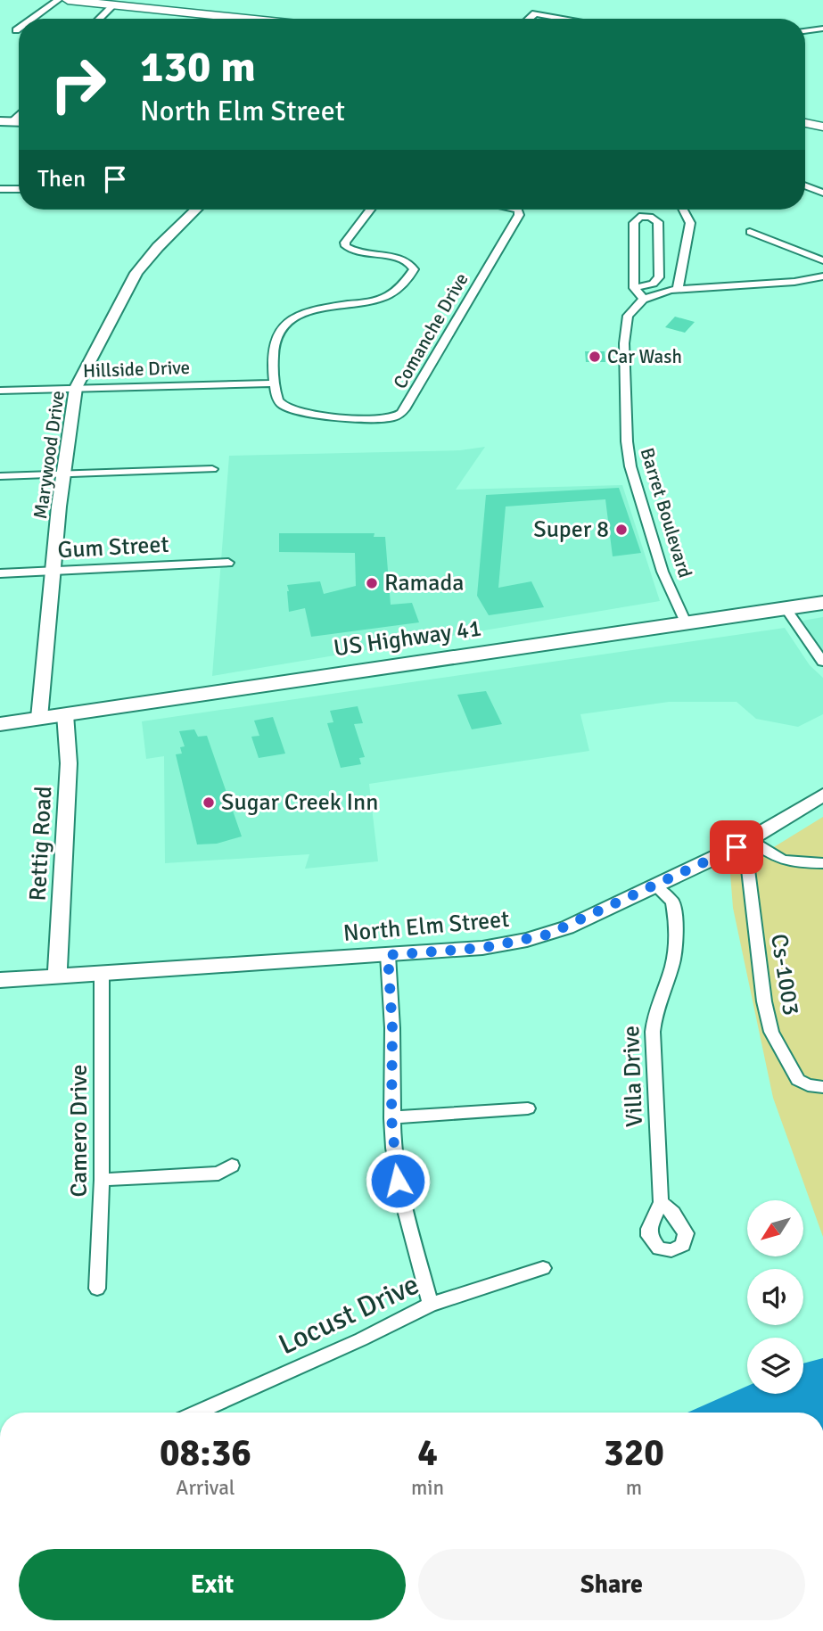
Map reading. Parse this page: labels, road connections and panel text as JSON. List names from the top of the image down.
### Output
{
  "streets": {
    "highway": ["US Highway 41"],
    "street": [
      "Comanche Drive",
      "Hillside Drive",
      "Marywood Drive",
      "Barret Boulevard",
      "Gum Street",
      "Rettig Road",
      "North Elm Street",
      "Cs-1003",
      "Villa Drive",
      "Camero Drive",
      "Locust Drive"
    ]
  },
  "crossings": [
    ["Comanche Drive", "Hillside Drive"],
    ["Hillside Drive", "Marywood Drive"],
    ["Marywood Drive", "Gum Street"],
    ["Marywood Drive", "US Highway 41"],
    ["Barret Boulevard", "US Highway 41"],
    ["US Highway 41", "Rettig Road"],
    ["Rettig Road", "North Elm Street"],
    ["North Elm Street", "Cs-1003"],
    ["North Elm Street", "Villa Drive"],
    ["North Elm Street", "Camero Drive"]
  ],
  "places": [
    "Car Wash",
    "Super 8",
    "Ramada",
    "Sugar Creek Inn"
  ],
  "north": "bottom left",
  "page": {
    "turn": ["130 m", "North Elm Street"],
    "then": "Then",
    "eta": [
      "08:36",
      "Arrival",
      "4",
      "min",
      "320",
      "m"
    ],
    "buttons": ["Exit", "Share"]
  }
}
